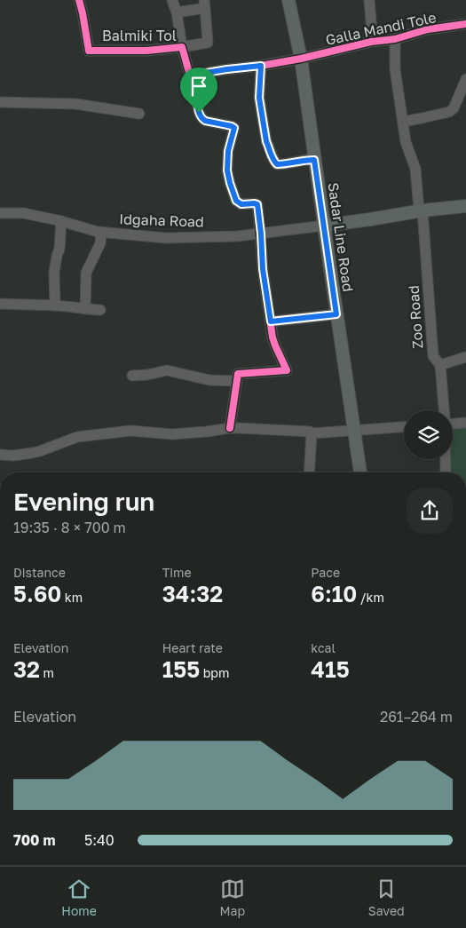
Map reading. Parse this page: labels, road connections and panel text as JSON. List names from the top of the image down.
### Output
{
  "streets": {
    "main road": ["Sadar Line Road"],
    "street": [
      "Galla Mandi Tole",
      "Balmiki Tol",
      "Idgaha Road",
      "Zoo Road"
    ]
  },
  "crossings": [
    ["Galla Mandi Tole", "Sadar Line Road"],
    ["Galla Mandi Tole", "Zoo Road"],
    ["Balmiki Tol", "Idgaha Road"],
    ["Idgaha Road", "Sadar Line Road"]
  ],
  "page": {
    "heading": ["Evening run", "19:35 · 8 × 700 m"],
    "stats": [
      ["Distance", "5.60 km"],
      ["Time", "34:32"],
      ["Pace", "6:10 /km"],
      ["Elevation", "32 m"],
      ["Heart rate", "155 bpm"],
      ["kcal", "415"]
    ],
    "chart": ["Elevation", "261–264 m"],
    "list": [
      {
        "name": "700 m",
        "note": "5:40"
      }
    ],
    "tabs": ["Home", "Map", "Saved"]
  }
}
